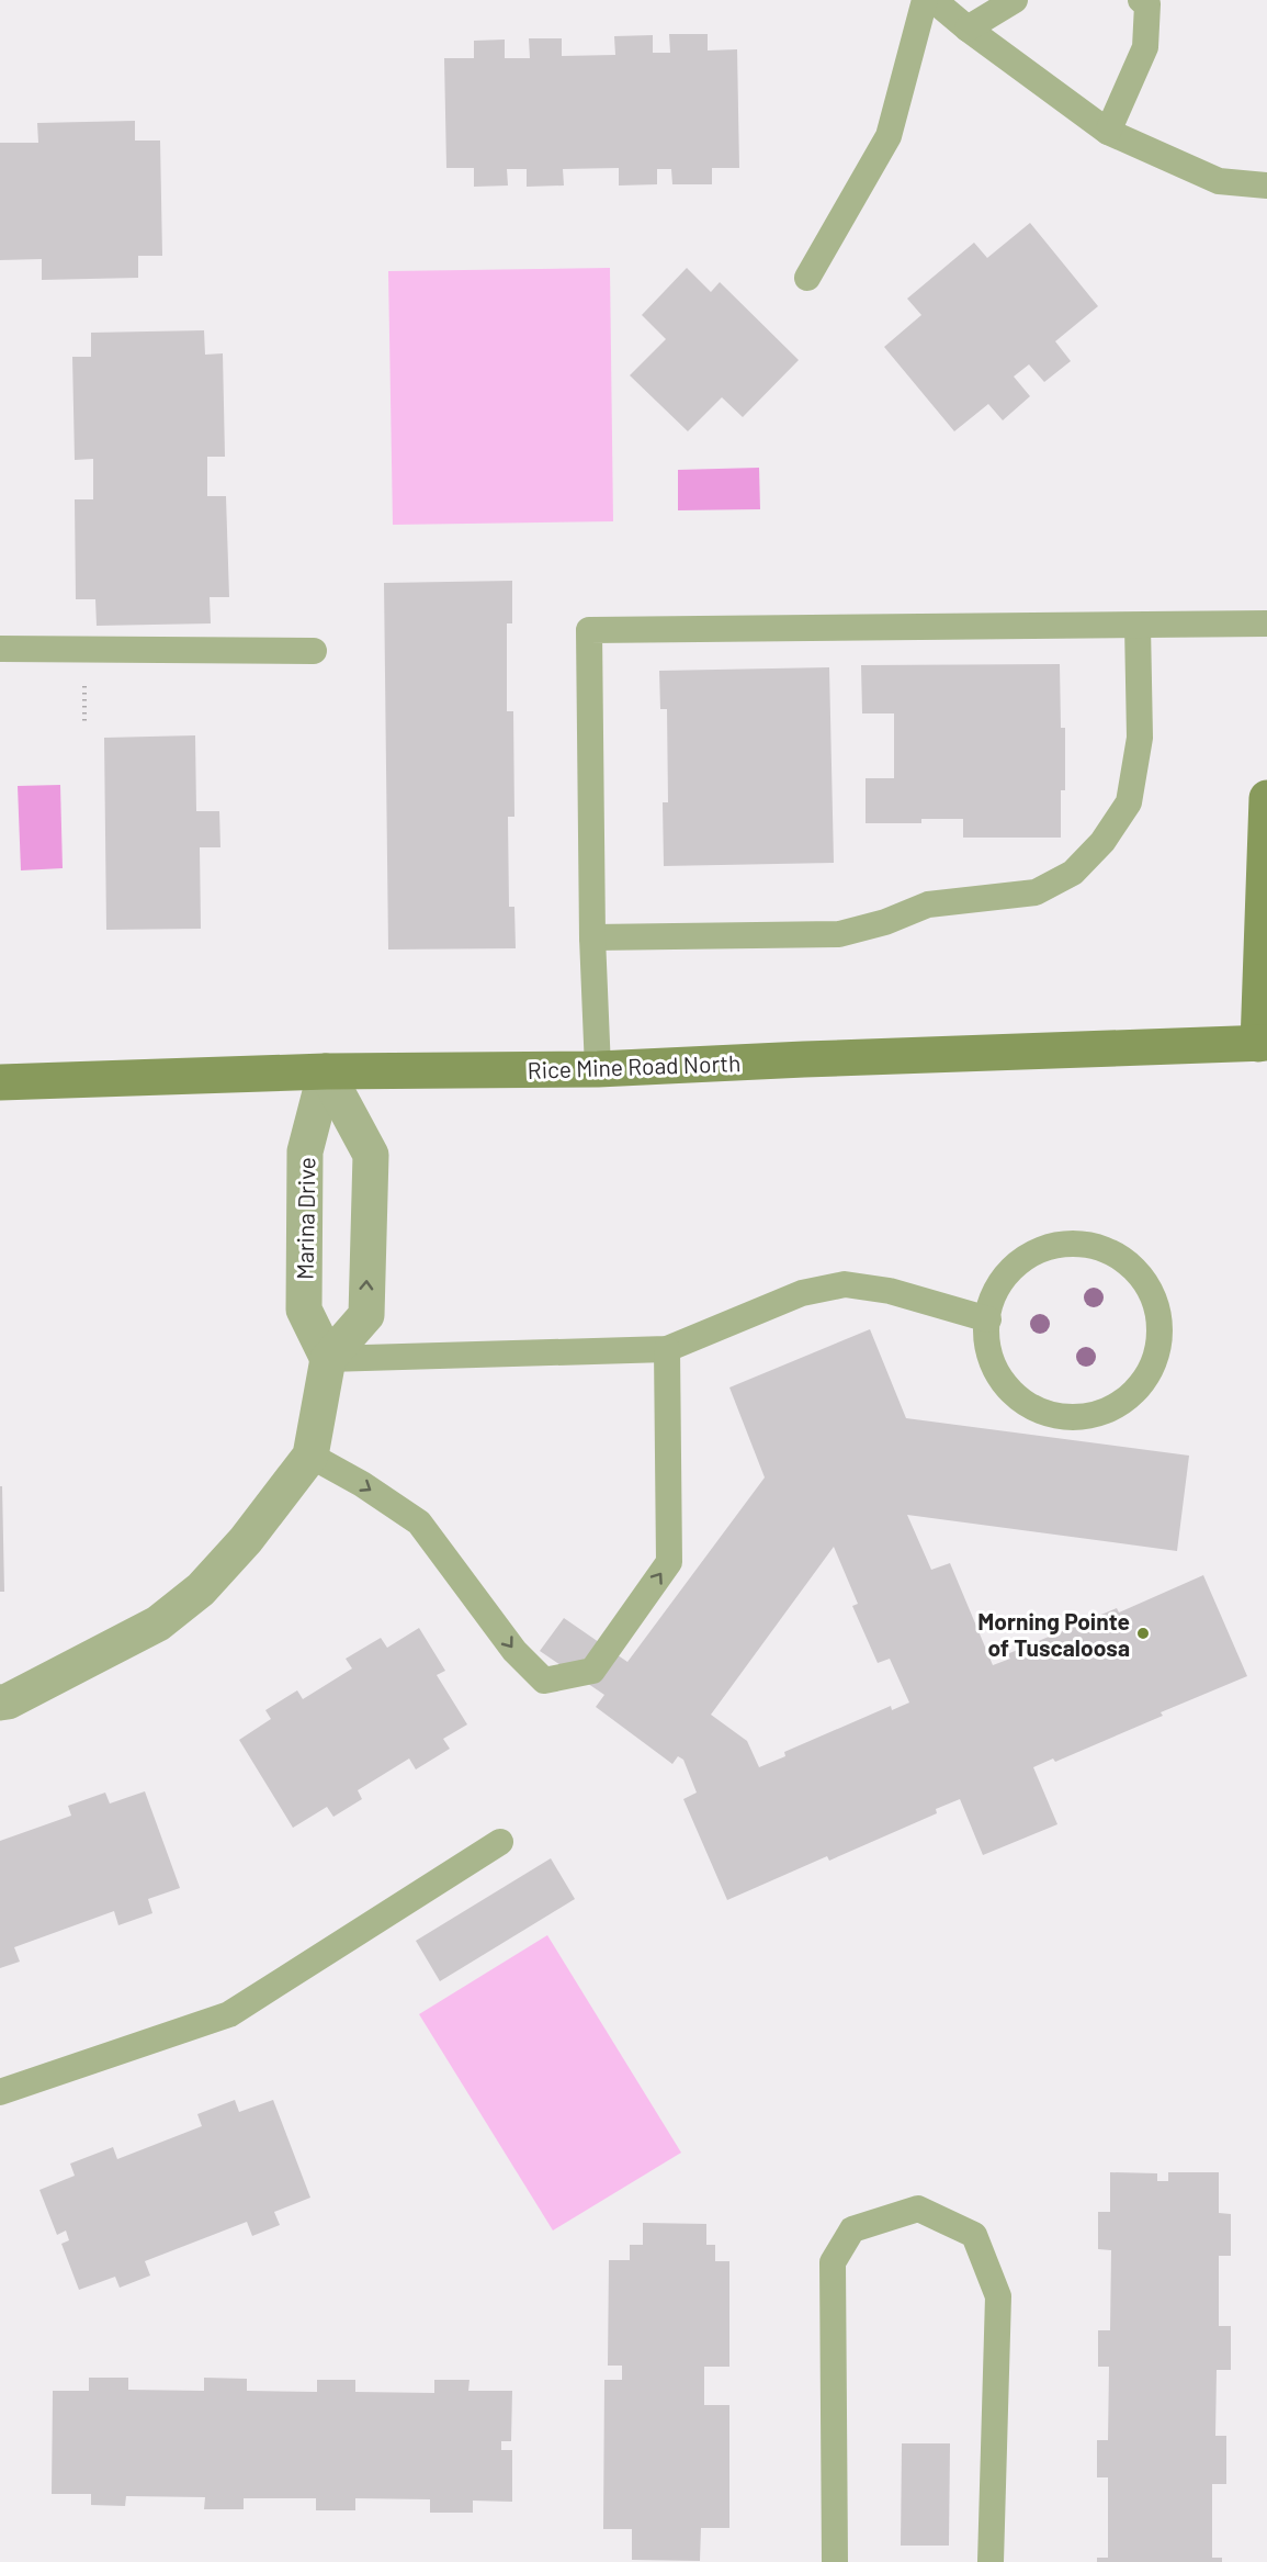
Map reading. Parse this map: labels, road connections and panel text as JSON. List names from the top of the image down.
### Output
{
  "streets": {
    "main road": ["Rice Mine Road North"],
    "street": ["Marina Drive"]
  },
  "crossings": [
    ["Rice Mine Road North", "Marina Drive"]
  ],
  "places": ["Morning Pointe of Tuscaloosa"]
}
